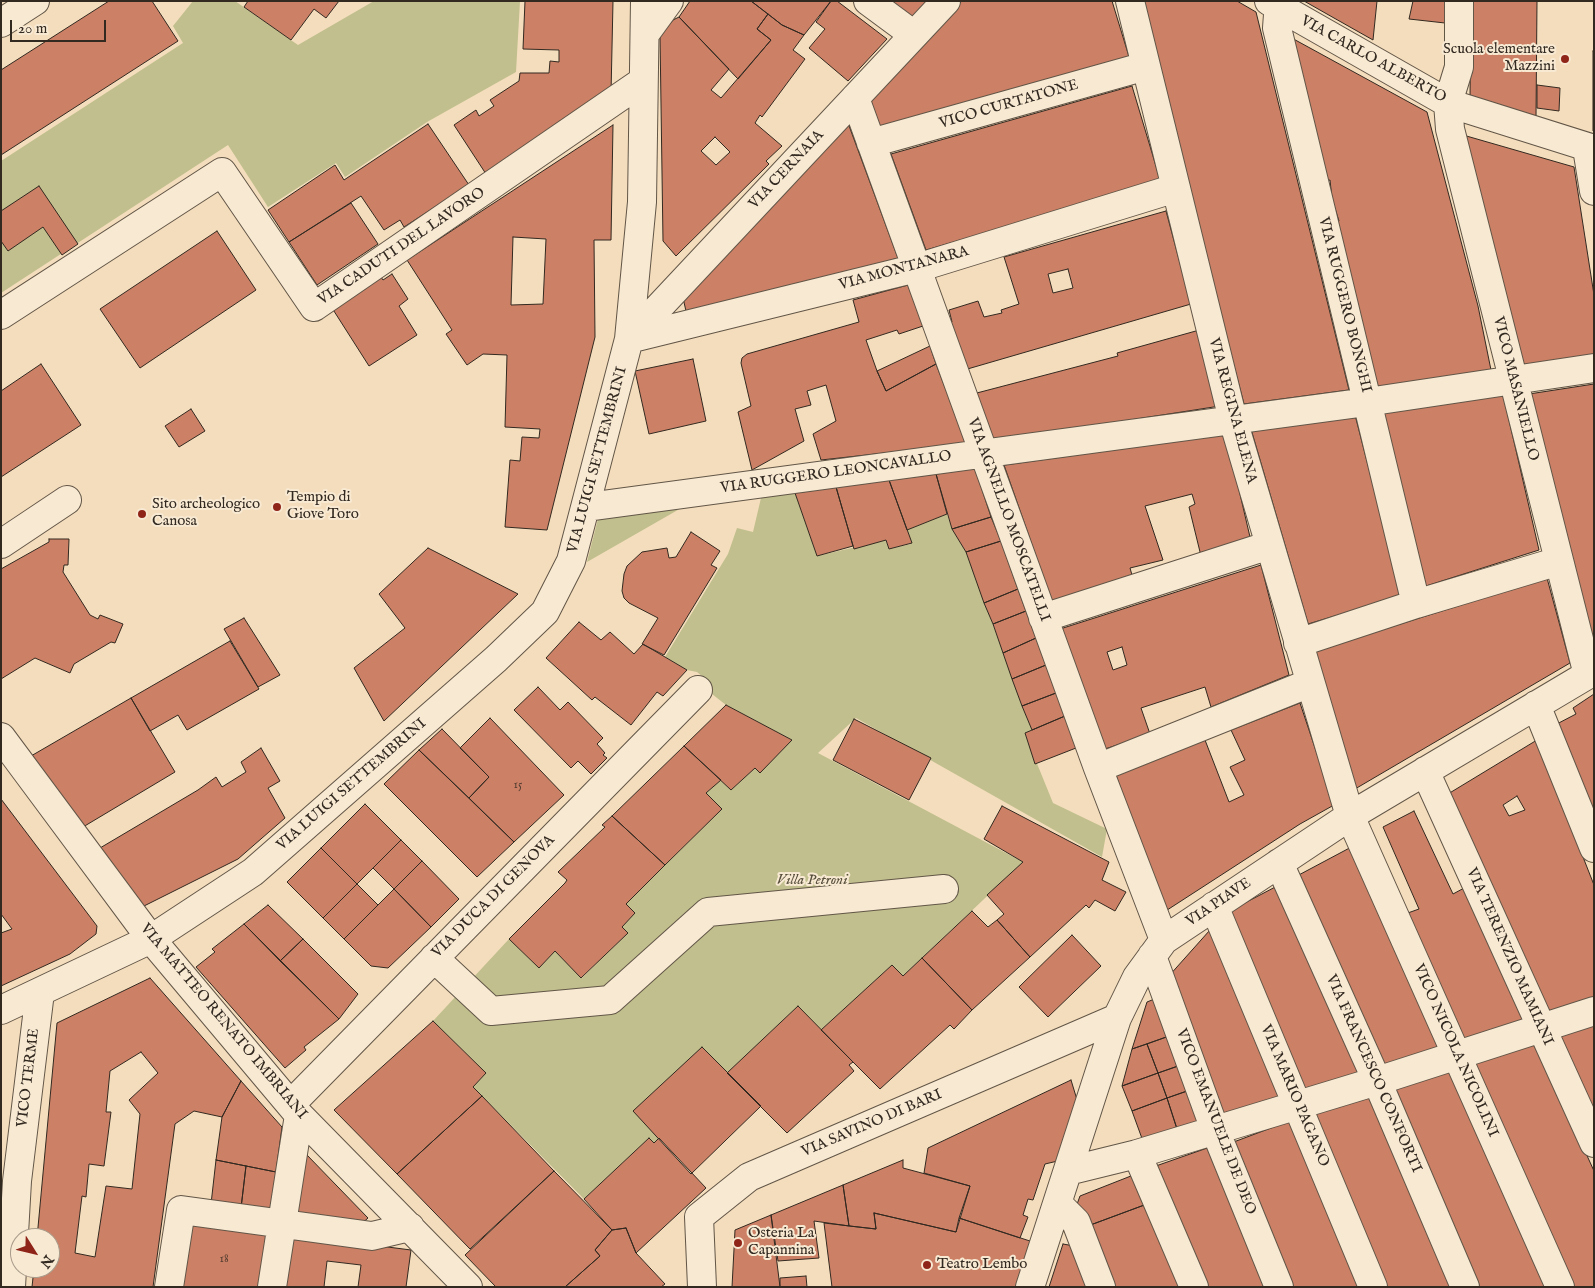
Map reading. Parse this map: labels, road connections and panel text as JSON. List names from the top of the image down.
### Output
{
  "streets": {
    "street": [
      "VIA CARLO ALBERTO",
      "VICO CURTATONE",
      "VIA CERNAIA",
      "VIA CADUTI DEL LAVORO",
      "VIA MONTANARA",
      "VIA RUGGERO BONGHI",
      "VICO MASANIELLO",
      "VIA REGINA ELENA",
      "VIA LUIGI SETTEMBRINI",
      "VIA RUGGERO LEONCAVALLO",
      "VIA AGNELLO MOSCATELLI",
      "VIA DUCA DI GENOVA",
      "VIA PIAVE",
      "VIA TERENZIO MAMIANI",
      "VIA MATTEO RENATO IMBRIANI",
      "VICO NICOLA NICOLINI",
      "VIA FRANCESCO CONFORTI",
      "VICO TERME",
      "VIA MARIO PAGANO",
      "VICO EMANUELE DE DEO",
      "VIA SAVINO DI BARI"
    ]
  },
  "crossings": [
    ["VIA CARLO ALBERTO", "VIA RUGGERO BONGHI"],
    ["VIA CARLO ALBERTO", "VICO MASANIELLO"],
    ["VICO CURTATONE", "VIA REGINA ELENA"],
    ["VICO CURTATONE", "VIA AGNELLO MOSCATELLI"],
    ["VIA CERNAIA", "VIA MONTANARA"],
    ["VIA CERNAIA", "VIA LUIGI SETTEMBRINI"],
    ["VIA CERNAIA", "VIA AGNELLO MOSCATELLI"],
    ["VIA CADUTI DEL LAVORO", "VIA LUIGI SETTEMBRINI"],
    ["VIA MONTANARA", "VIA REGINA ELENA"],
    ["VIA MONTANARA", "VIA LUIGI SETTEMBRINI"],
    ["VIA MONTANARA", "VIA AGNELLO MOSCATELLI"],
    ["VIA RUGGERO BONGHI", "VIA RUGGERO LEONCAVALLO"],
    ["VICO MASANIELLO", "VIA RUGGERO LEONCAVALLO"],
    ["VICO MASANIELLO", "VIA PIAVE"],
    ["VIA REGINA ELENA", "VIA RUGGERO LEONCAVALLO"],
    ["VIA REGINA ELENA", "VIA PIAVE"],
    ["VIA REGINA ELENA", "VICO NICOLA NICOLINI"],
    ["VIA LUIGI SETTEMBRINI", "VIA RUGGERO LEONCAVALLO"],
    ["VIA LUIGI SETTEMBRINI", "VIA MATTEO RENATO IMBRIANI"],
    ["VIA RUGGERO LEONCAVALLO", "VIA AGNELLO MOSCATELLI"],
    ["VIA AGNELLO MOSCATELLI", "VIA PIAVE"],
    ["VIA AGNELLO MOSCATELLI", "VICO EMANUELE DE DEO"],
    ["VIA DUCA DI GENOVA", "VIA MATTEO RENATO IMBRIANI"],
    ["VIA PIAVE", "VIA TERENZIO MAMIANI"],
    ["VIA PIAVE", "VICO NICOLA NICOLINI"],
    ["VIA PIAVE", "VIA FRANCESCO CONFORTI"],
    ["VIA PIAVE", "VIA MARIO PAGANO"],
    ["VIA PIAVE", "VICO EMANUELE DE DEO"],
    ["VIA PIAVE", "VIA SAVINO DI BARI"]
  ],
  "parks": ["Villa Petroni"],
  "places": [
    "Scuola elementare Mazzini",
    "Tempio di Giove Toro",
    "Sito archeologico Canosa",
    "Osteria La Capannina",
    "Teatro Lembo"
  ],
  "house_numbers": ["15", "18"],
  "scale_bar": "20 m",
  "north": "bottom right"
}
